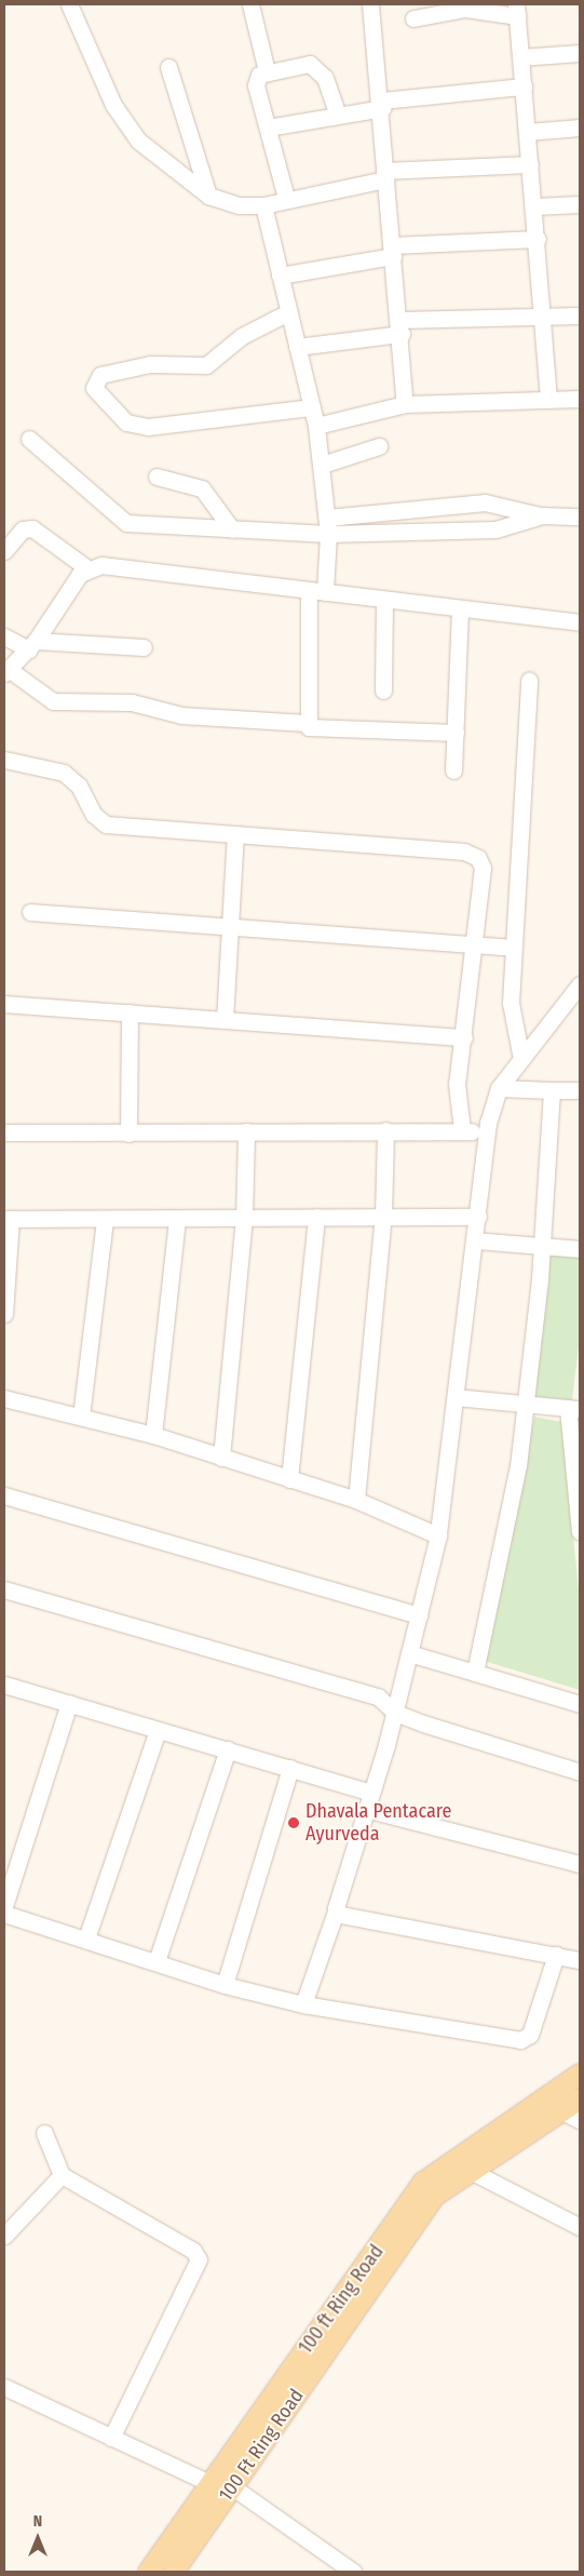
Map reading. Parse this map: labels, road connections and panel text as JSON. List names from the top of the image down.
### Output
{
  "streets": {
    "main road": ["100 ft Ring Road", "100 Ft Ring Road"]
  },
  "places": ["Dhavala Pentacare Ayurveda"],
  "north": "top"
}
